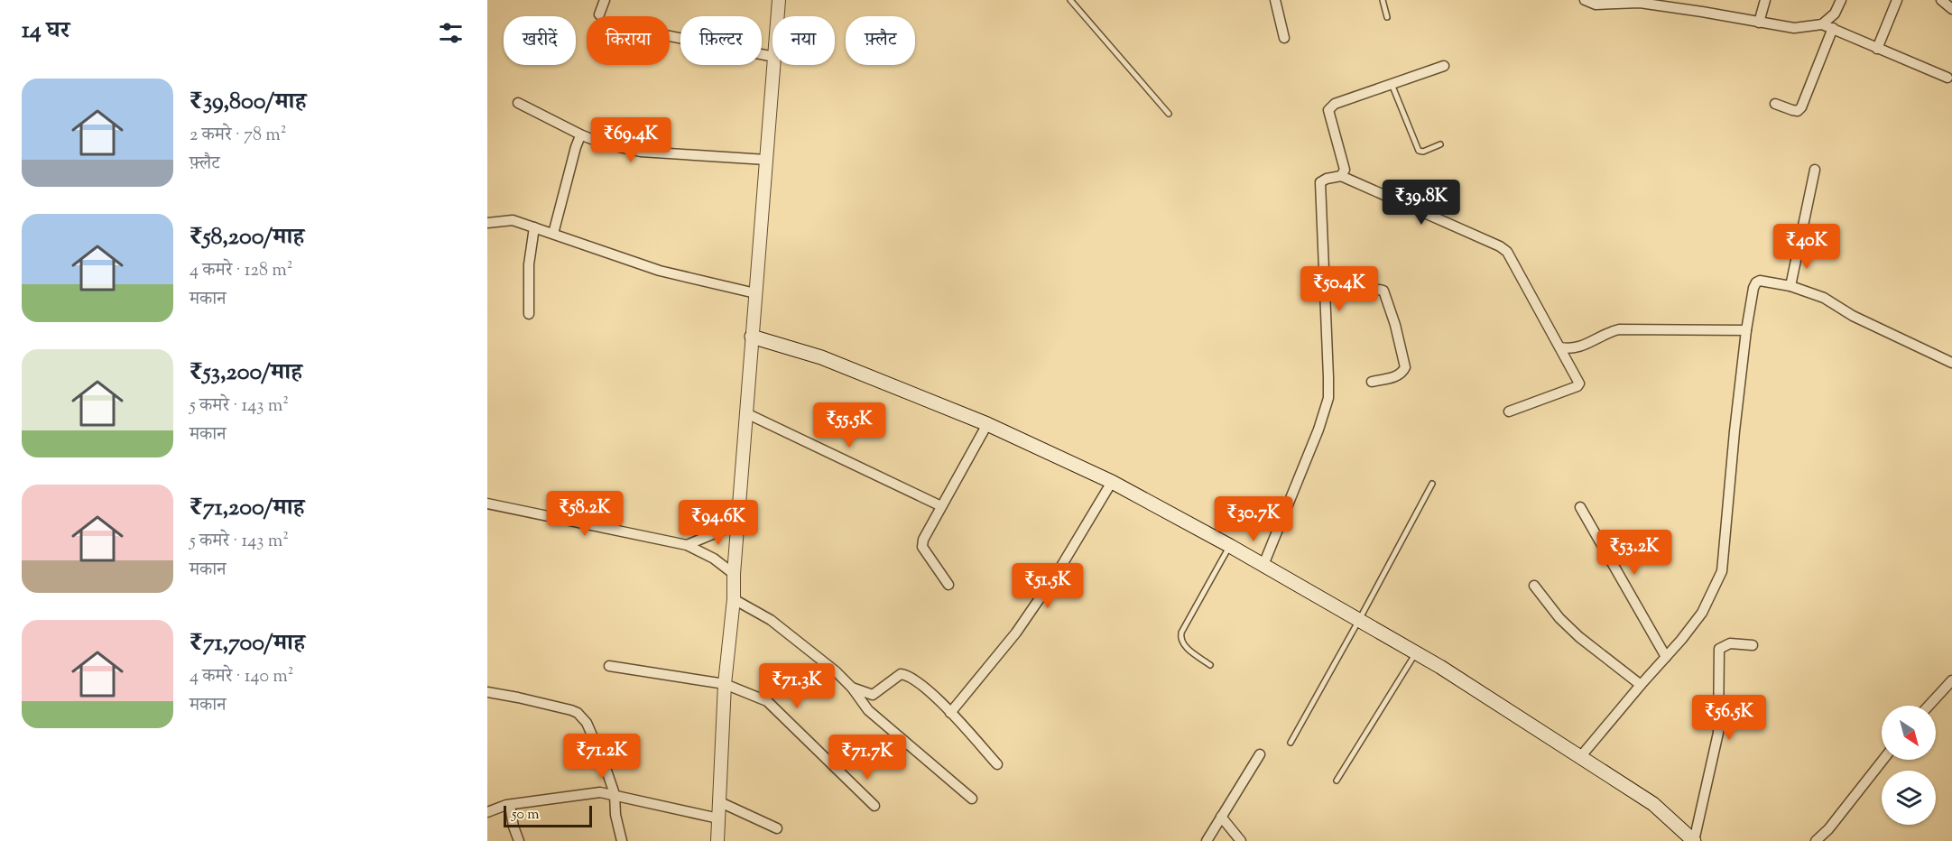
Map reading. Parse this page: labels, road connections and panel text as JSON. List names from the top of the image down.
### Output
{
  "scale_bar": "50 m",
  "north": "bottom right",
  "page": {
    "heading": "14 घर",
    "chip": [
      "खरीदें",
      "किराया",
      "फ़िल्टर",
      "नया",
      "फ़्लैट"
    ],
    "list": [
      {
        "name": "₹39,800/माह",
        "note": "2 कमरे · 78 m² · फ़्लैट"
      },
      {
        "name": "₹58,200/माह",
        "note": "4 कमरे · 128 m² · मकान"
      },
      {
        "name": "₹53,200/माह",
        "note": "5 कमरे · 143 m² · मकान"
      },
      {
        "name": "₹71,200/माह",
        "note": "5 कमरे · 143 m² · मकान"
      },
      {
        "name": "₹71,700/माह",
        "note": "4 कमरे · 140 m² · मकान"
      }
    ],
    "price": [
      "₹69.4K",
      "₹39.8K",
      "₹40K",
      "₹50.4K",
      "₹55.5K",
      "₹58.2K",
      "₹30.7K",
      "₹94.6K",
      "₹53.2K",
      "₹51.5K",
      "₹71.3K",
      "₹56.5K",
      "₹71.2K",
      "₹71.7K"
    ],
    "scale": "50 m"
  }
}
